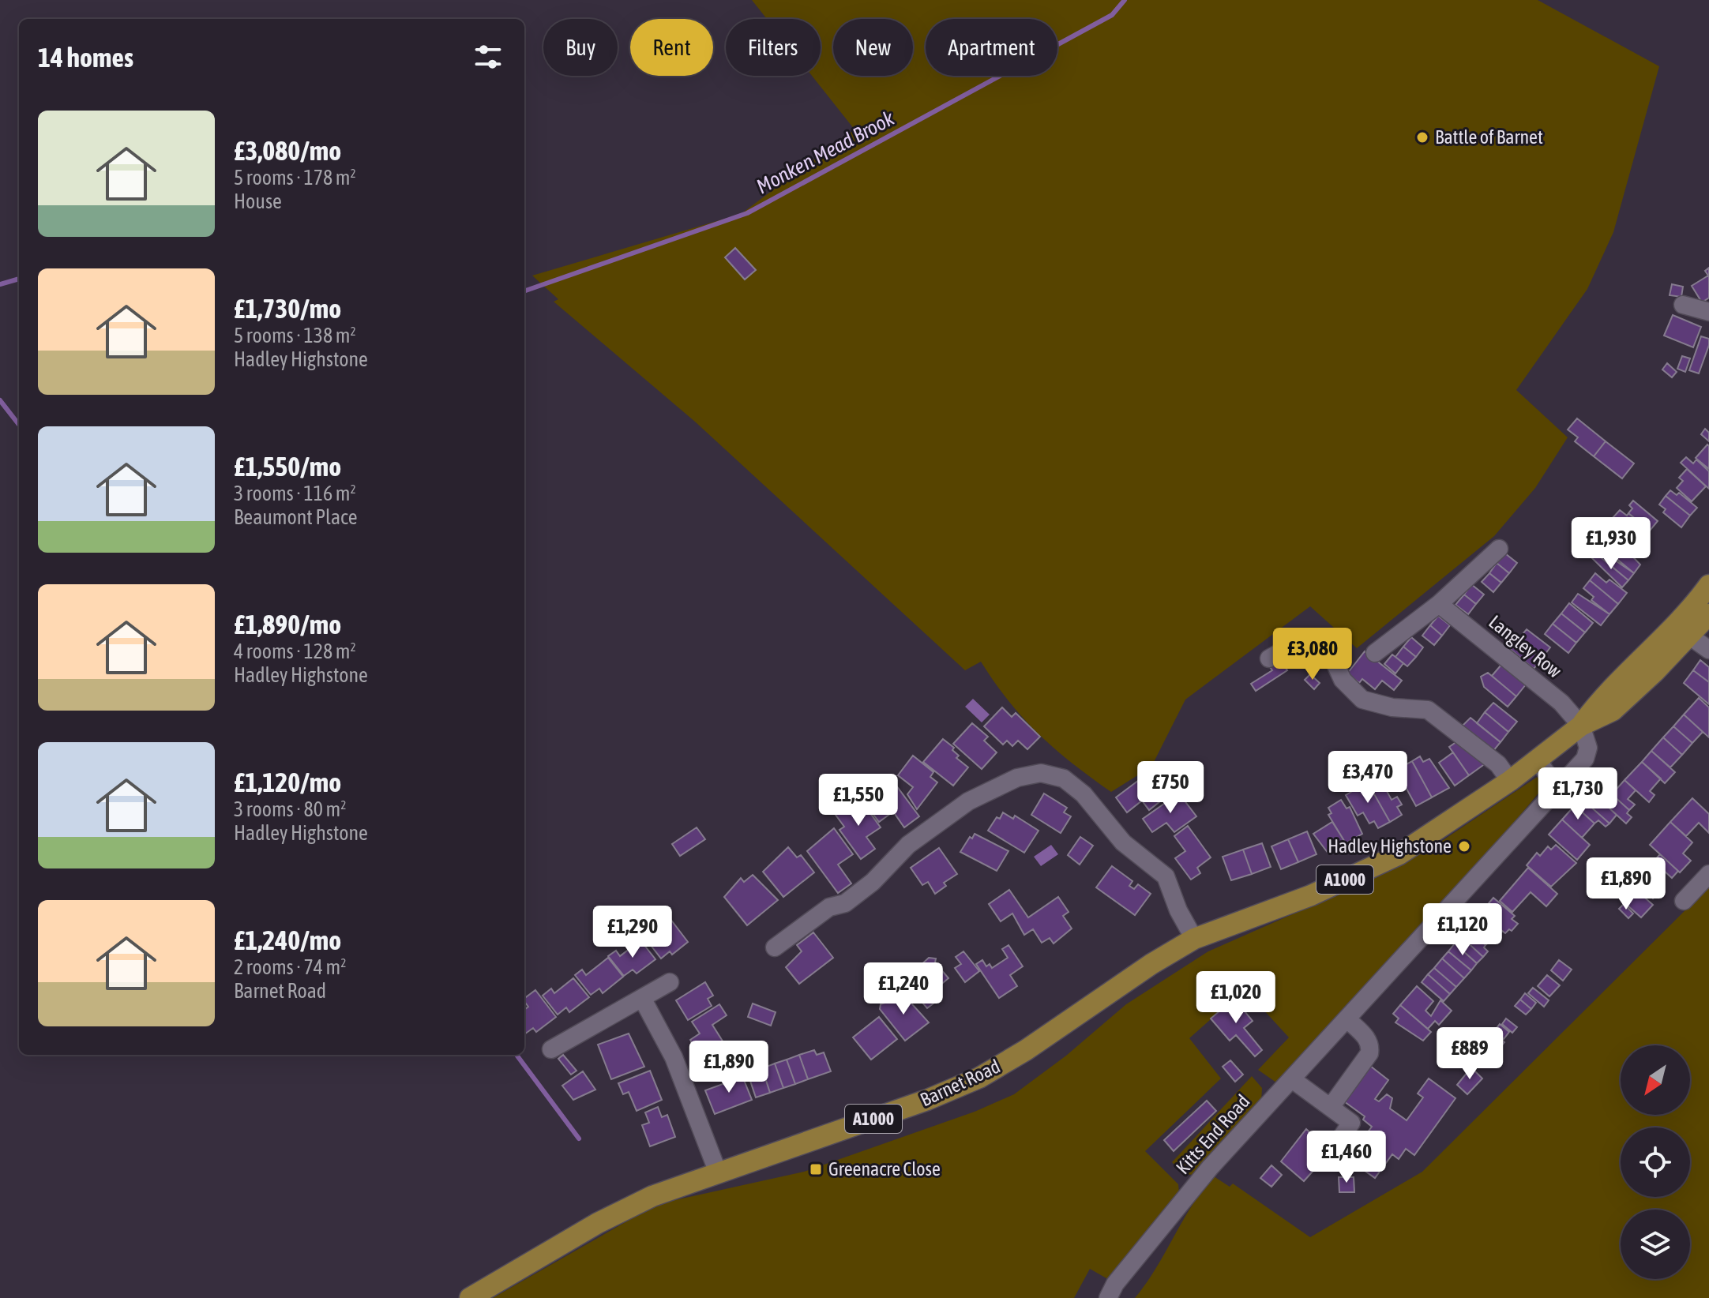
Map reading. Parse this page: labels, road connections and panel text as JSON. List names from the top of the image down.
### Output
{
  "streets": {
    "main road": ["A1000", "Barnet Road"],
    "street": ["Langley Row", "Kitts End Road"]
  },
  "crossings": [
    ["Langley Row", "A1000"],
    ["A1000", "Barnet Road"]
  ],
  "water": ["Monken Mead Brook"],
  "places": {
    "other": ["Battle of Barnet", "Hadley Highstone"],
    "transit": ["Greenacre Close"]
  },
  "north": "bottom left",
  "page": {
    "chip": [
      "Buy",
      "Rent",
      "Filters",
      "New",
      "Apartment"
    ],
    "heading": "14 homes",
    "list": [
      {
        "name": "£3,080/mo",
        "note": "5 rooms · 178 m² · House"
      },
      {
        "name": "£1,730/mo",
        "note": "5 rooms · 138 m² · Hadley Highstone"
      },
      {
        "name": "£1,550/mo",
        "note": "3 rooms · 116 m² · Beaumont Place"
      },
      {
        "name": "£1,890/mo",
        "note": "4 rooms · 128 m² · Hadley Highstone"
      },
      {
        "name": "£1,120/mo",
        "note": "3 rooms · 80 m² · Hadley Highstone"
      },
      {
        "name": "£1,240/mo",
        "note": "2 rooms · 74 m² · Barnet Road"
      }
    ],
    "price": [
      "£1,930",
      "£3,080",
      "£3,470",
      "£750",
      "£1,730",
      "£1,550",
      "£1,890",
      "£1,120",
      "£1,290",
      "£1,240",
      "£1,020",
      "£889",
      "£1,890",
      "£1,460"
    ]
  }
}
